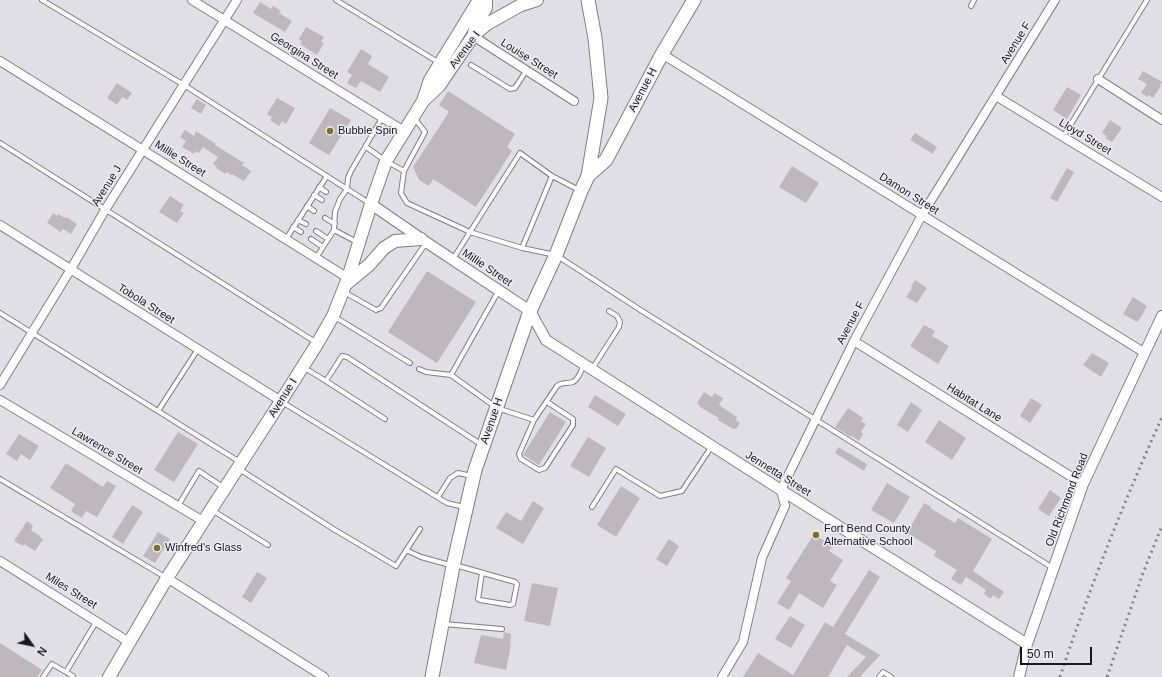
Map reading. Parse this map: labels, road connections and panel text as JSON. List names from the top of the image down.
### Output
{
  "streets": {
    "main road": ["Avenue I", "Avenue H"],
    "street": [
      "Avenue F",
      "Georgina Street",
      "Louise Street",
      "Lloyd Street",
      "Millie Street",
      "Avenue J",
      "Damon Street",
      "Tobola Street",
      "Habitat Lane",
      "Lawrence Street",
      "Jennetta Street",
      "Old Richmond Road",
      "Miles Street"
    ]
  },
  "crossings": [
    ["Avenue F", "Lloyd Street"],
    ["Avenue F", "Damon Street"],
    ["Avenue F", "Habitat Lane"],
    ["Avenue F", "Jennetta Street"],
    ["Avenue I", "Georgina Street"],
    ["Avenue I", "Louise Street"],
    ["Avenue I", "Millie Street"],
    ["Avenue I", "Tobola Street"],
    ["Avenue I", "Lawrence Street"],
    ["Avenue I", "Miles Street"],
    ["Georgina Street", "Avenue J"],
    ["Avenue H", "Millie Street"],
    ["Avenue H", "Damon Street"],
    ["Avenue H", "Jennetta Street"],
    ["Millie Street", "Avenue J"],
    ["Millie Street", "Jennetta Street"],
    ["Avenue J", "Tobola Street"],
    ["Damon Street", "Old Richmond Road"],
    ["Habitat Lane", "Old Richmond Road"],
    ["Jennetta Street", "Old Richmond Road"]
  ],
  "places": ["Bubble Spin", "Fort Bend County Alternative School", "Winfred's Glass"],
  "scale_bar": "50 m",
  "north": "bottom right"
}
